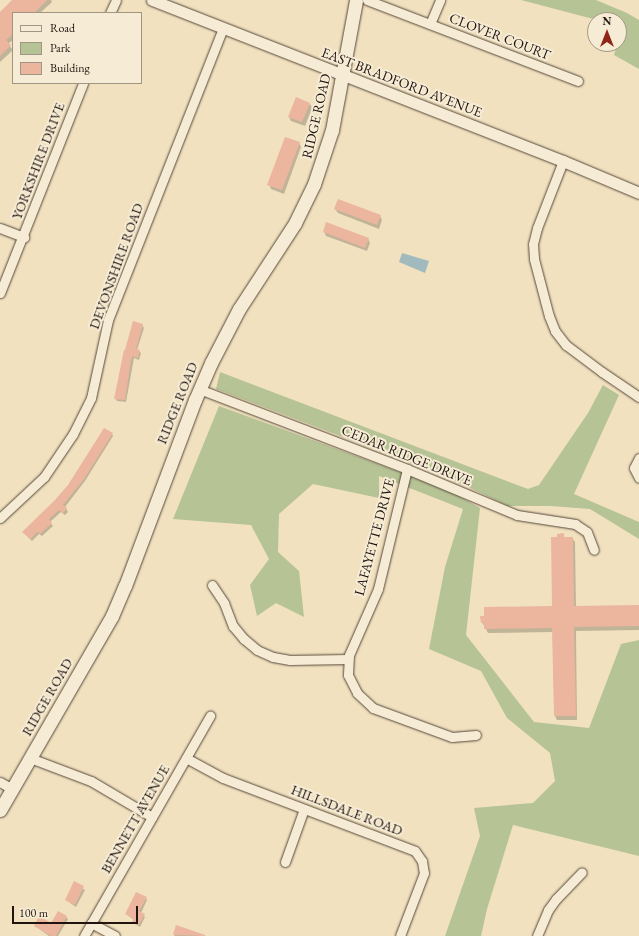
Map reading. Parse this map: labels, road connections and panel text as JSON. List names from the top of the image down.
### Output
{
  "streets": {
    "main road": ["RIDGE ROAD"],
    "street": [
      "CLOVER COURT",
      "EAST BRADFORD AVENUE",
      "YORKSHIRE DRIVE",
      "DEVONSHIRE ROAD",
      "CEDAR RIDGE DRIVE",
      "LAFAYETTE DRIVE",
      "HILLSDALE ROAD",
      "BENNETT AVENUE"
    ]
  },
  "crossings": [
    ["EAST BRADFORD AVENUE", "RIDGE ROAD"],
    ["EAST BRADFORD AVENUE", "DEVONSHIRE ROAD"],
    ["RIDGE ROAD", "CEDAR RIDGE DRIVE"],
    ["CEDAR RIDGE DRIVE", "LAFAYETTE DRIVE"],
    ["HILLSDALE ROAD", "BENNETT AVENUE"]
  ],
  "legend": ["Road", "Park", "Building"],
  "scale_bar": "100 m",
  "north": "top"
}
